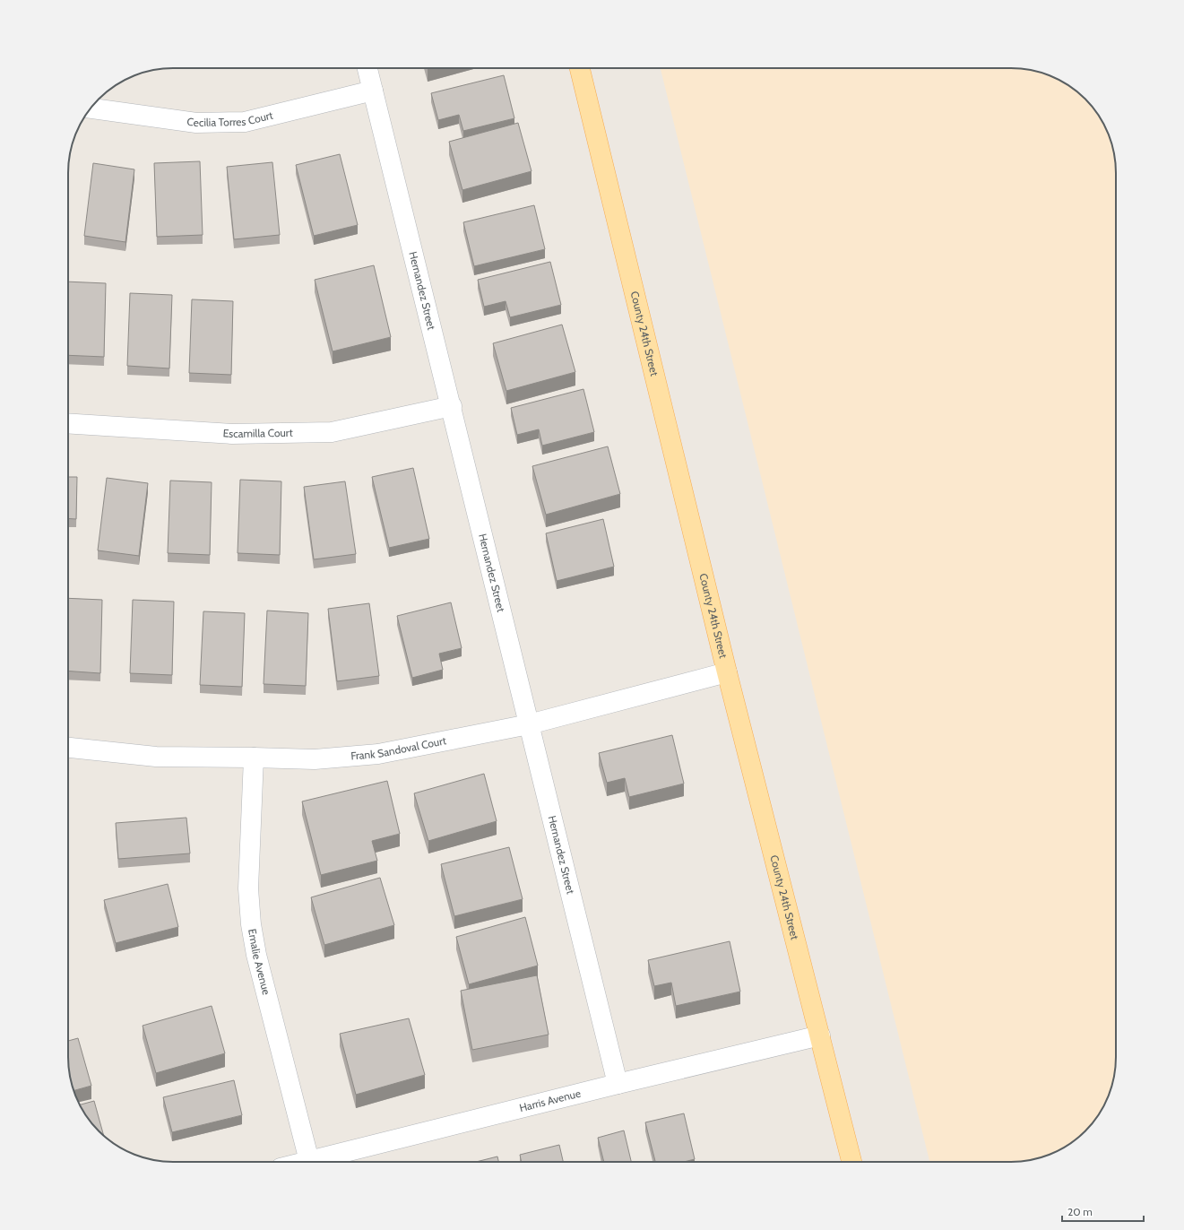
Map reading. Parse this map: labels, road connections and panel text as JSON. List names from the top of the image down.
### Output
{
  "streets": {
    "main road": ["County 24th Street"],
    "street": [
      "Cecilia Torres Court",
      "Hernandez Street",
      "Escamilla Court",
      "Frank Sandoval Court",
      "Emalie Avenue",
      "Harris Avenue"
    ]
  },
  "crossings": [
    ["Cecilia Torres Court", "Hernandez Street"],
    ["Hernandez Street", "Escamilla Court"],
    ["Hernandez Street", "Frank Sandoval Court"],
    ["Hernandez Street", "Harris Avenue"],
    ["County 24th Street", "Frank Sandoval Court"],
    ["County 24th Street", "Harris Avenue"],
    ["Frank Sandoval Court", "Emalie Avenue"],
    ["Emalie Avenue", "Harris Avenue"]
  ],
  "scale_bar": "20 m"
}
